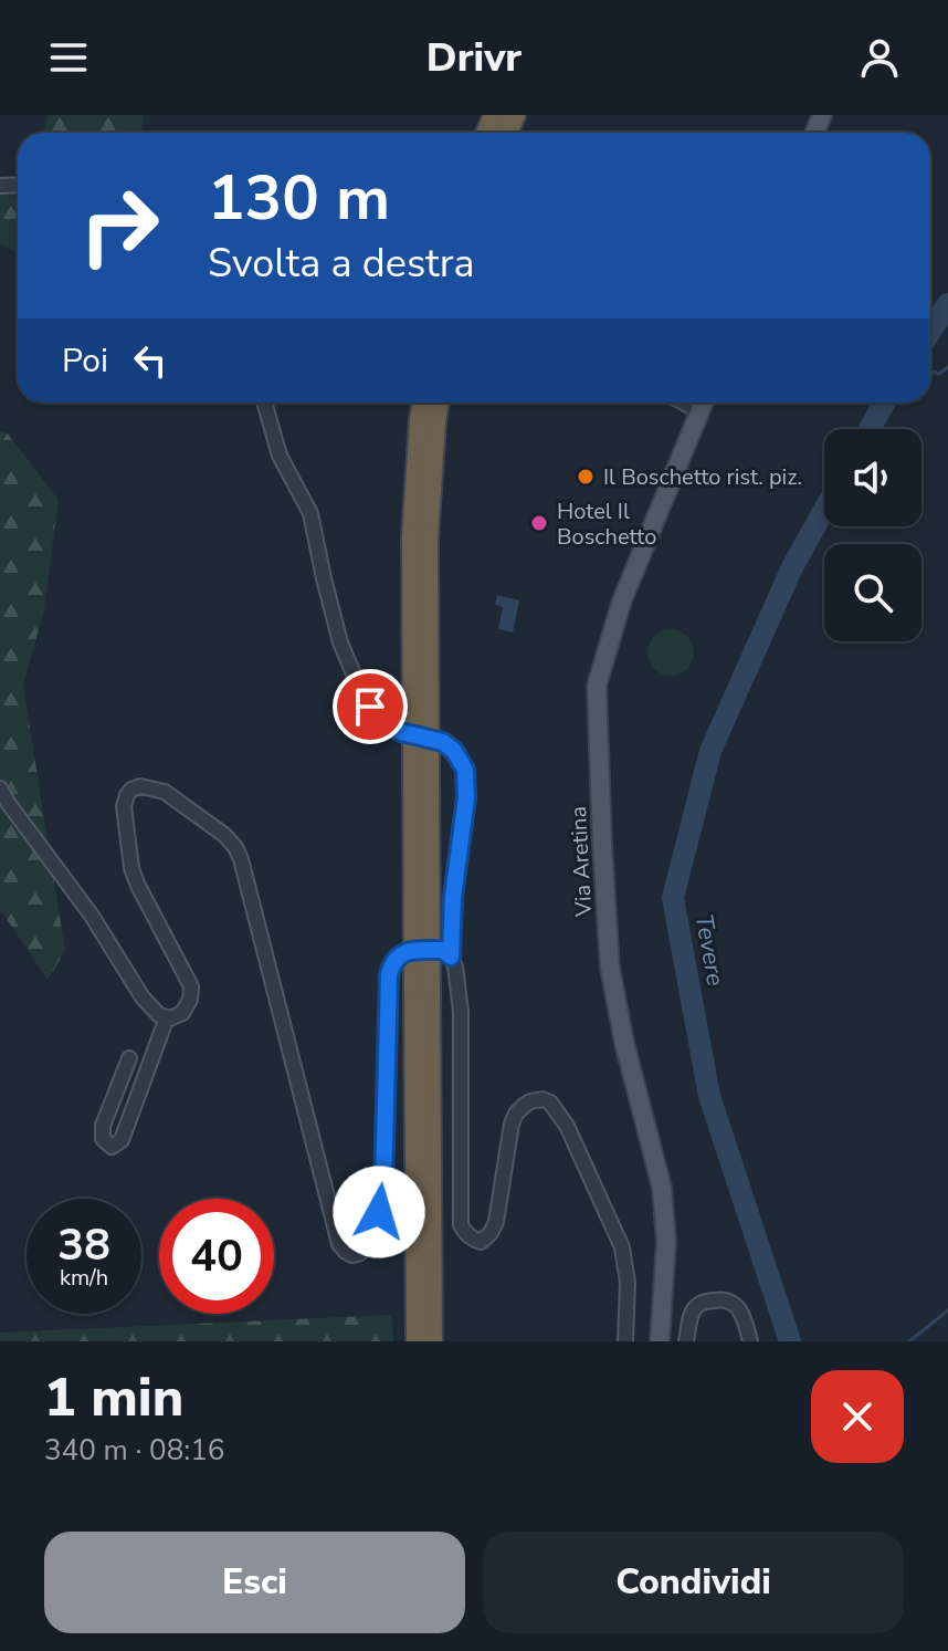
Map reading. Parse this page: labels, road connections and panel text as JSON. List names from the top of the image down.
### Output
{
  "streets": {
    "main road": ["Via Aretina"]
  },
  "water": ["Tevere"],
  "places": ["Il Boschetto rist. piz.", "Hotel Il Boschetto"],
  "page": {
    "header": "Drivr",
    "turn": ["130 m", "Svolta a destra"],
    "then": "Poi",
    "speed": "38 km/h",
    "limit": "40",
    "heading": ["1 min", "340 m · 08:16"],
    "buttons": ["Esci", "Condividi"]
  }
}
